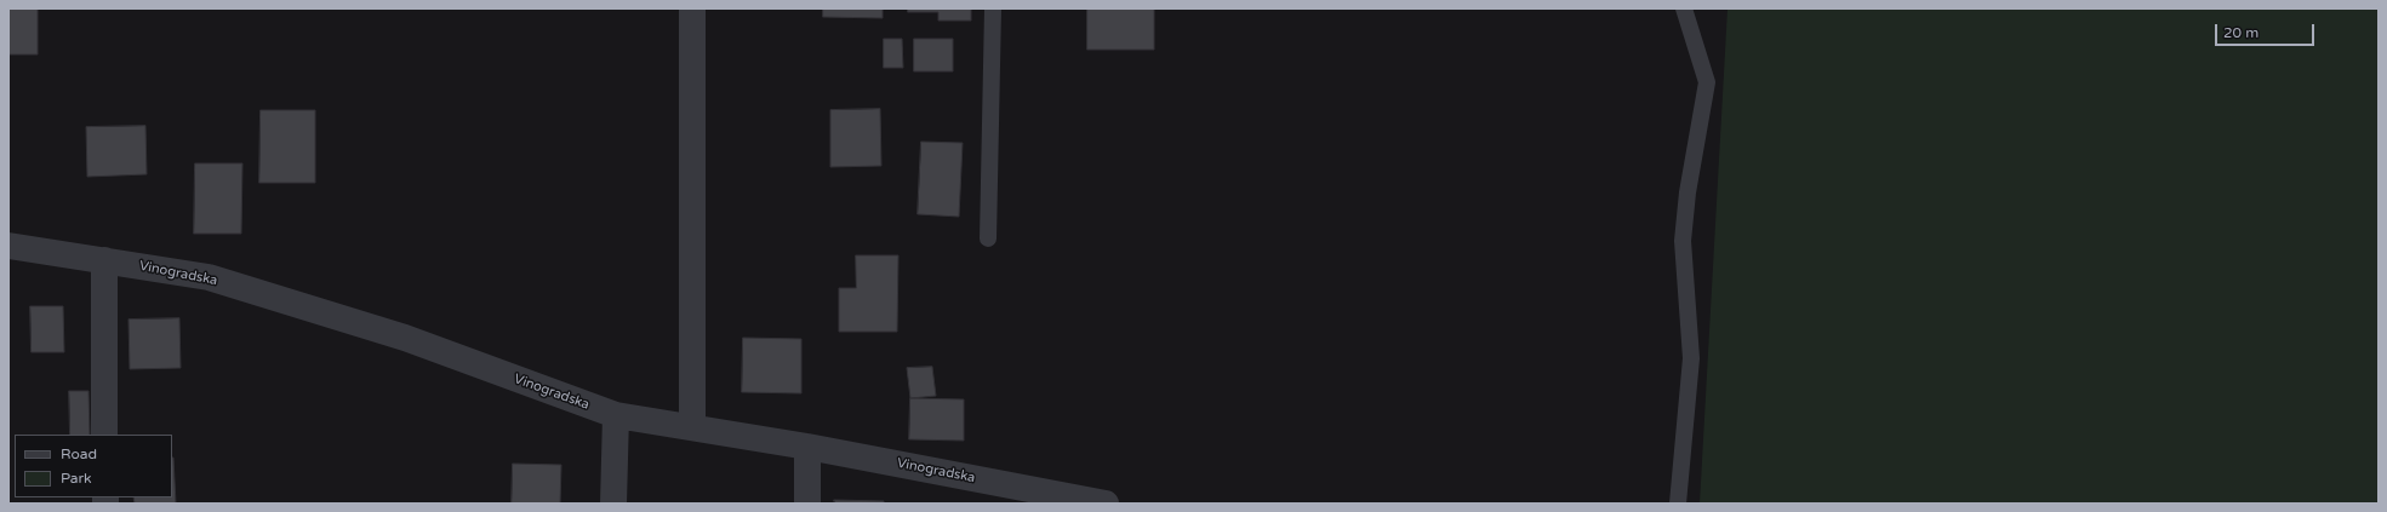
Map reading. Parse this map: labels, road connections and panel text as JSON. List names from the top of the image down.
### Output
{
  "streets": {
    "street": ["Vinogradska"]
  },
  "legend": ["Road", "Park"],
  "scale_bar": "20 m"
}
